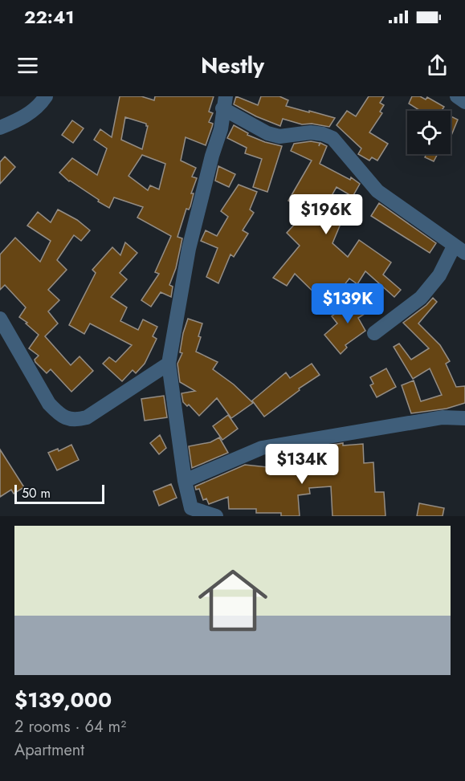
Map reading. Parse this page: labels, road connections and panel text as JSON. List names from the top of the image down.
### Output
{
  "scale_bar": "50 m",
  "page": {
    "status": "22:41",
    "header": "Nestly",
    "price": ["$196K", "$139K", "$134K"],
    "scale": "50 m",
    "list": [
      {
        "name": "$139,000",
        "note": "2 rooms · 64 m² · Apartment"
      }
    ]
  }
}
